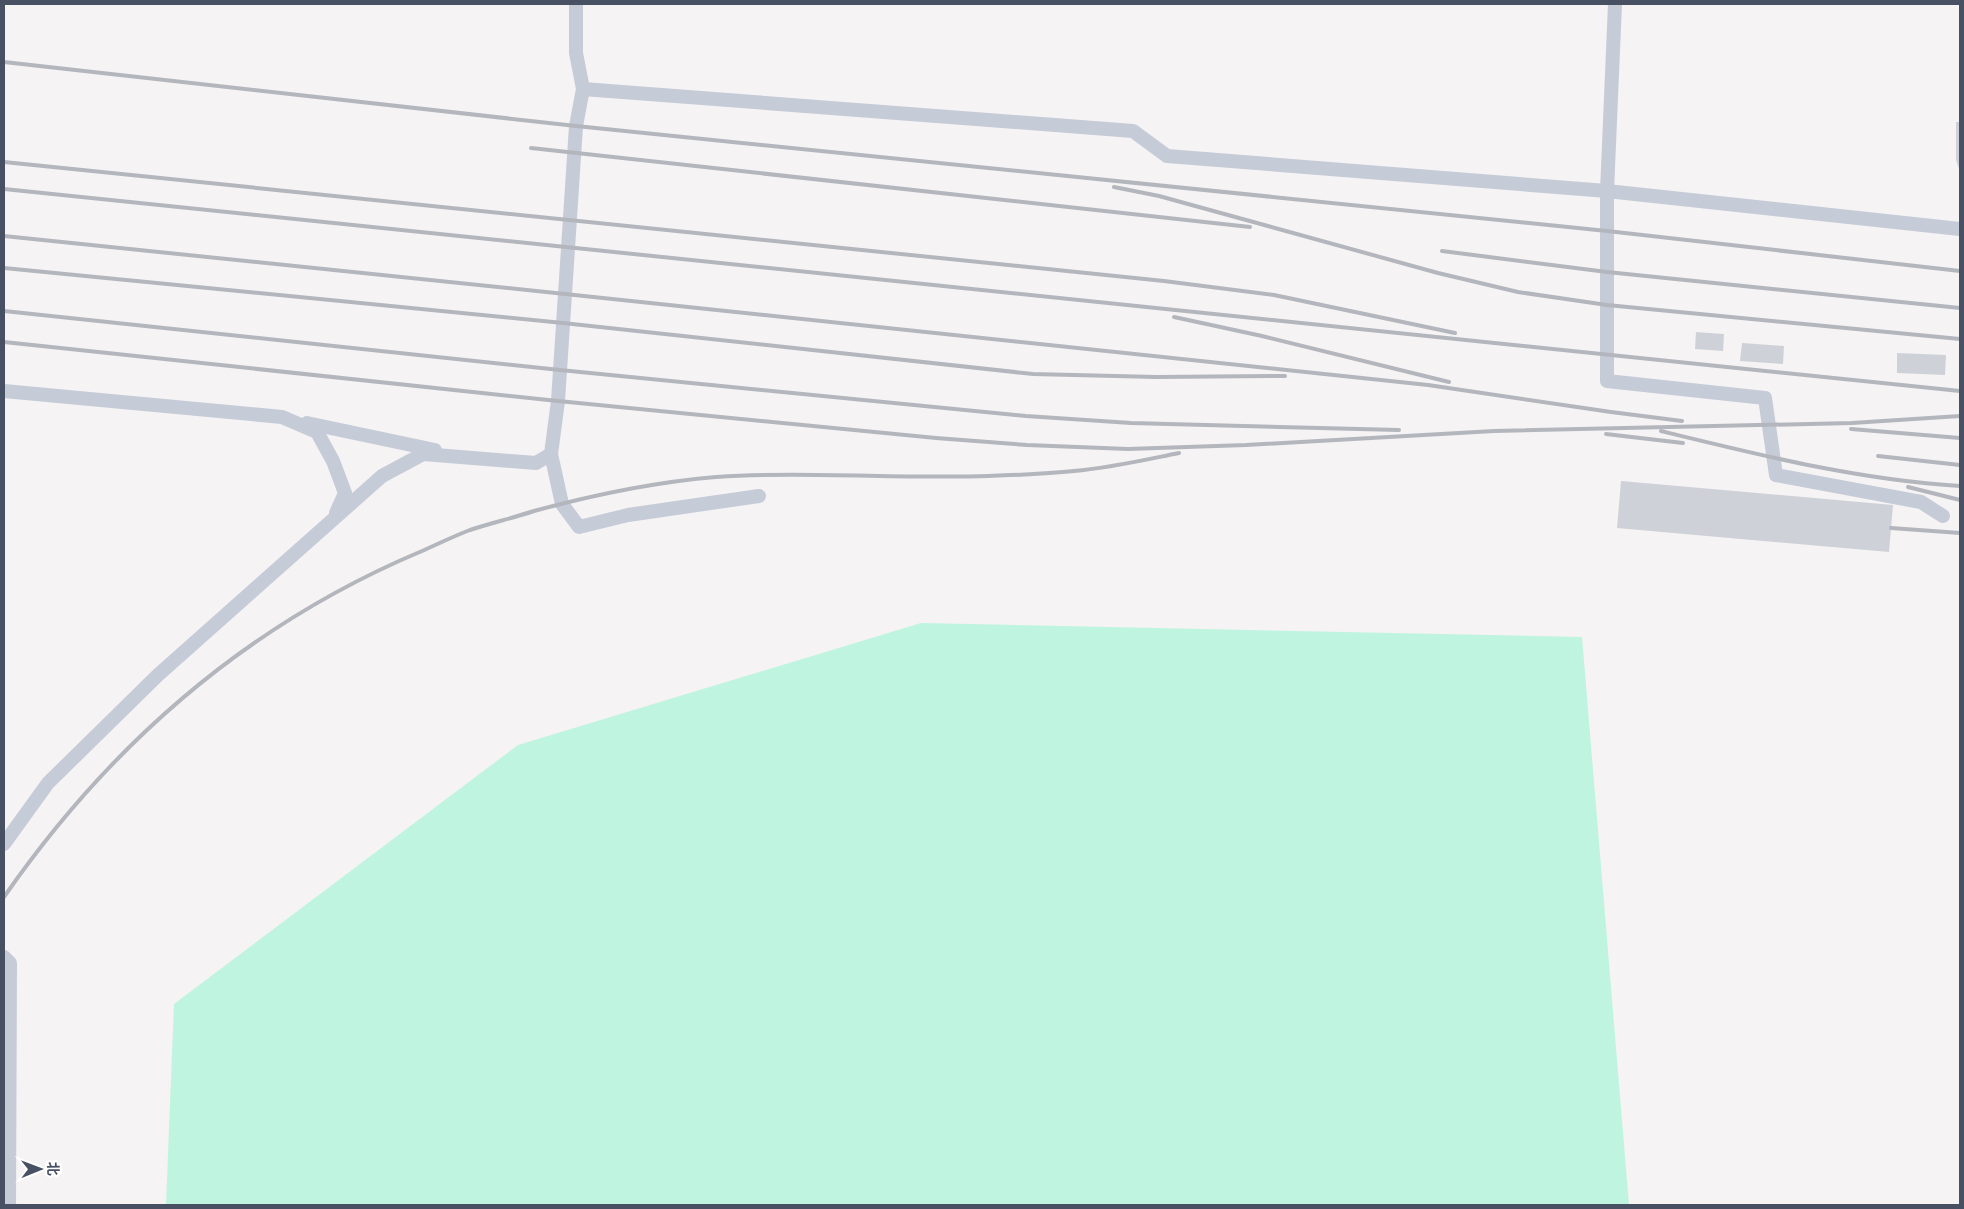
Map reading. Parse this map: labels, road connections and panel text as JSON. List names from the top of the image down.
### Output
{
  "north": "right"
}
